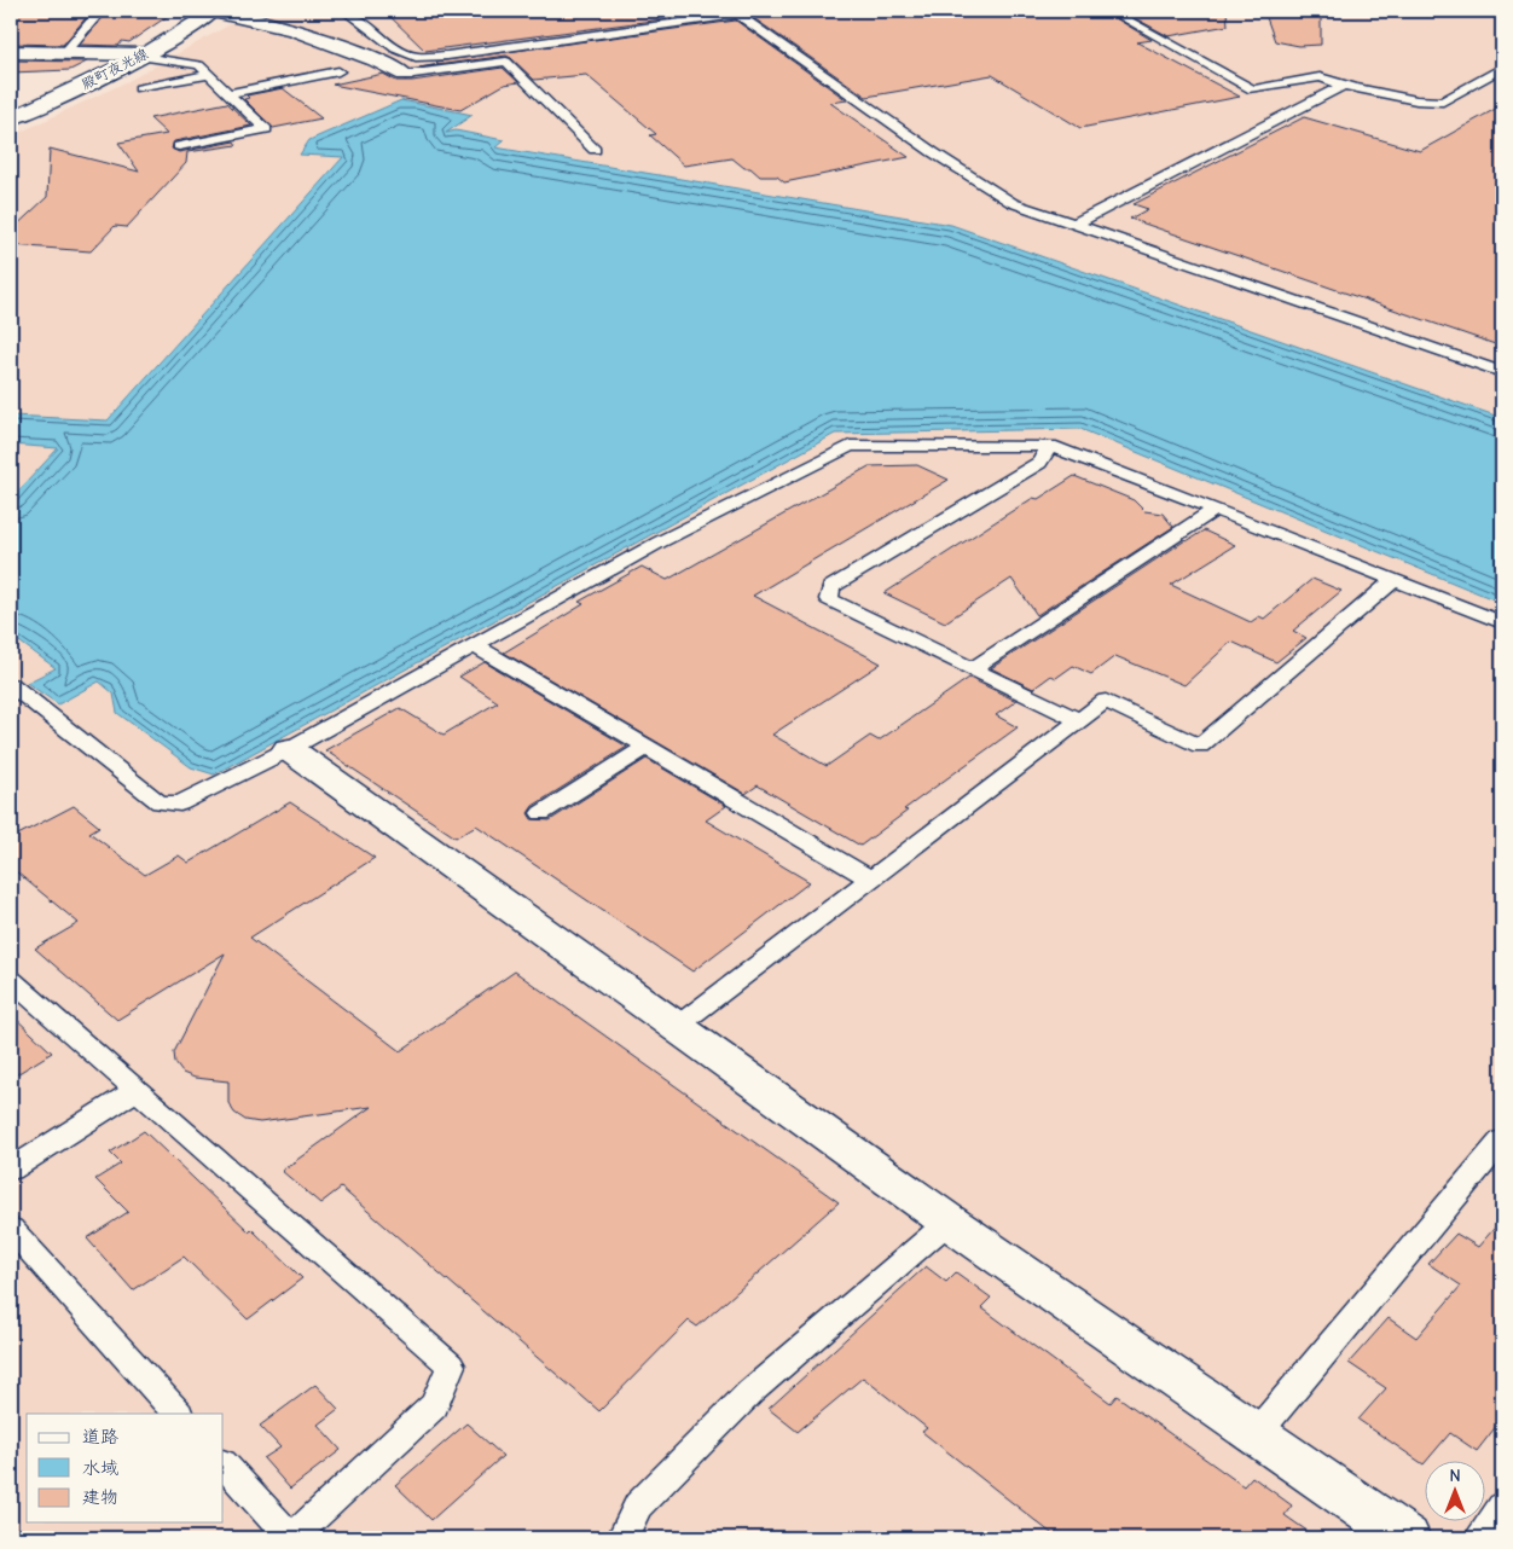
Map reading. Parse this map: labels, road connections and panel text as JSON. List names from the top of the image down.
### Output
{
  "streets": {
    "street": ["殿町夜光線"]
  },
  "legend": ["道路", "水域", "建物"],
  "north": "top"
}
